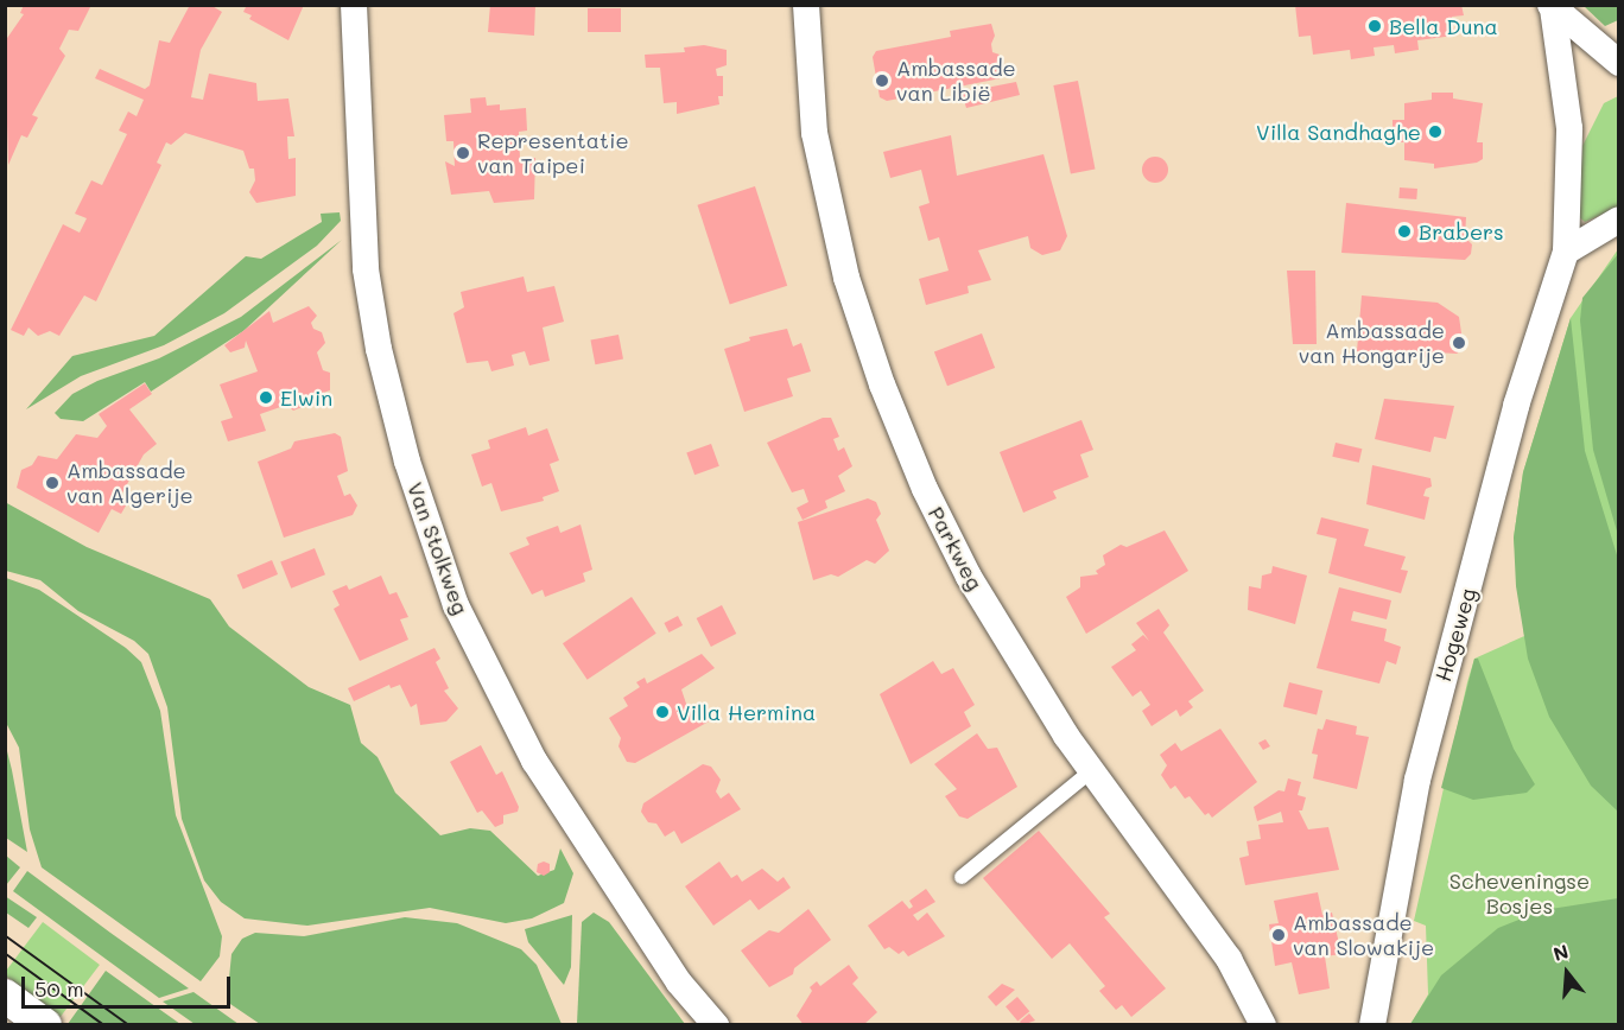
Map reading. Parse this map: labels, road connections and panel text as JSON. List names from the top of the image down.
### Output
{
  "streets": {
    "street": ["Van Stolkweg", "Parkweg", "Hogeweg"]
  },
  "parks": ["Scheveningse Bosjes"],
  "places": [
    "Bella Duna",
    "Ambassade van Libië",
    "Villa Sandhaghe",
    "Representatie van Taipei",
    "Brabers",
    "Ambassade van Hongarije",
    "Elwin",
    "Ambassade van Algerije",
    "Villa Hermina",
    "Ambassade van Slowakije"
  ],
  "scale_bar": "50 m",
  "north": "top"
}
